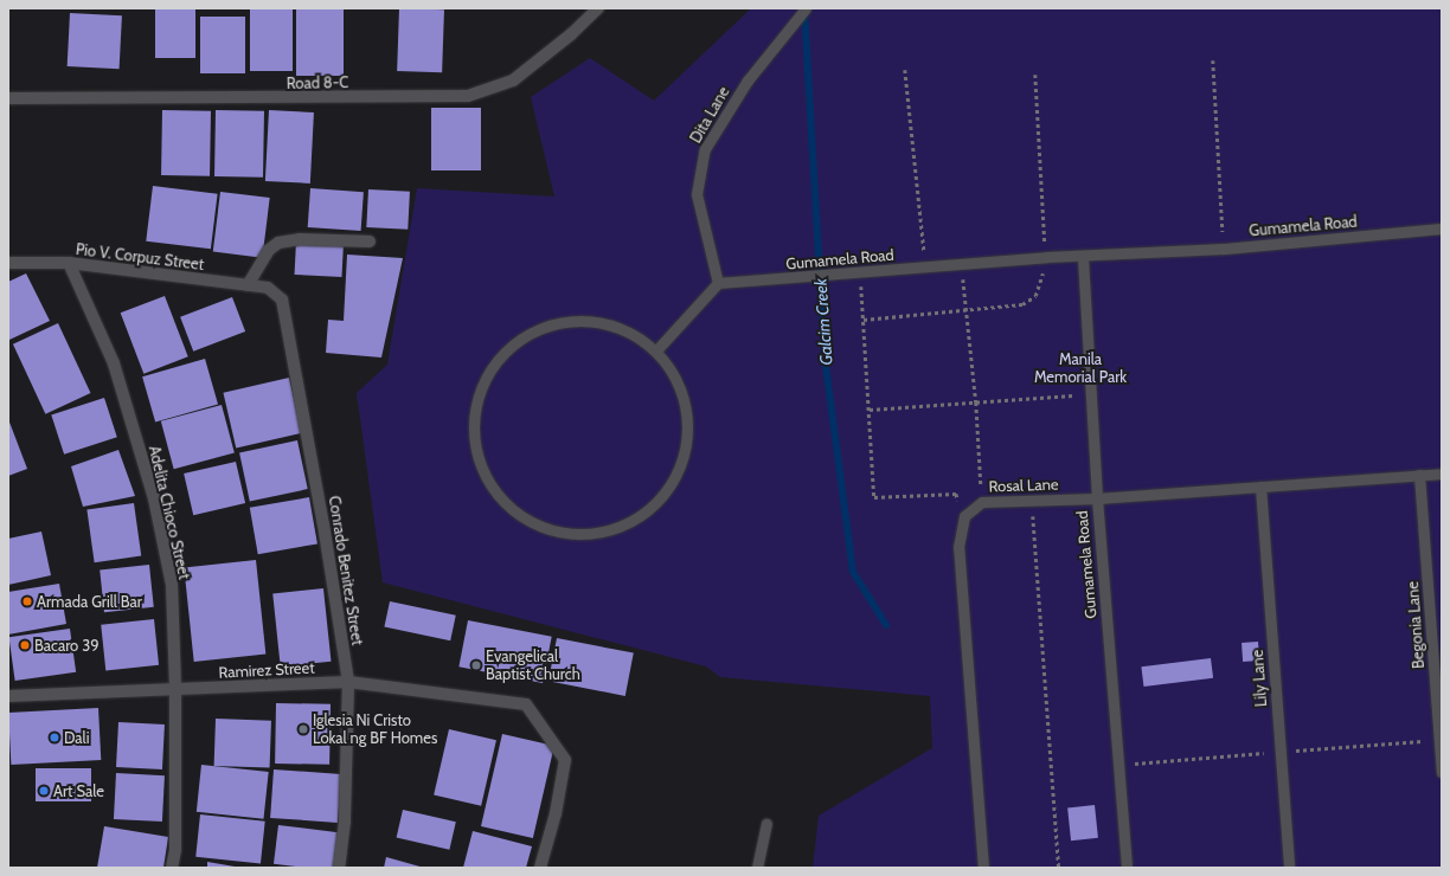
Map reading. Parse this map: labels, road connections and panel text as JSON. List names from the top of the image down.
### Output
{
  "streets": {
    "street": [
      "Road 8-C",
      "Pio V. Corpuz Street",
      "Adelita Chioco Street",
      "Conrado Benitez Street",
      "Ramirez Street"
    ],
    "lane": [
      "Dita Lane",
      "Gumamela Road",
      "Rosal Lane",
      "Begonia Lane",
      "Lily Lane"
    ]
  },
  "crossings": [
    ["Dita Lane", "Gumamela Road"],
    ["Gumamela Road", "Rosal Lane"],
    ["Pio V. Corpuz Street", "Adelita Chioco Street"],
    ["Pio V. Corpuz Street", "Conrado Benitez Street"],
    ["Rosal Lane", "Begonia Lane"],
    ["Rosal Lane", "Lily Lane"],
    ["Adelita Chioco Street", "Ramirez Street"],
    ["Conrado Benitez Street", "Ramirez Street"]
  ],
  "water": ["Galcim Creek"],
  "parks": ["Manila Memorial Park"],
  "places": [
    "Armada Grill Bar",
    "Bacaro 39",
    "Evangelical Baptist Church",
    "Iglesia Ni Cristo Lokal ng BF Homes",
    "Dali",
    "Art Sale"
  ]
}
